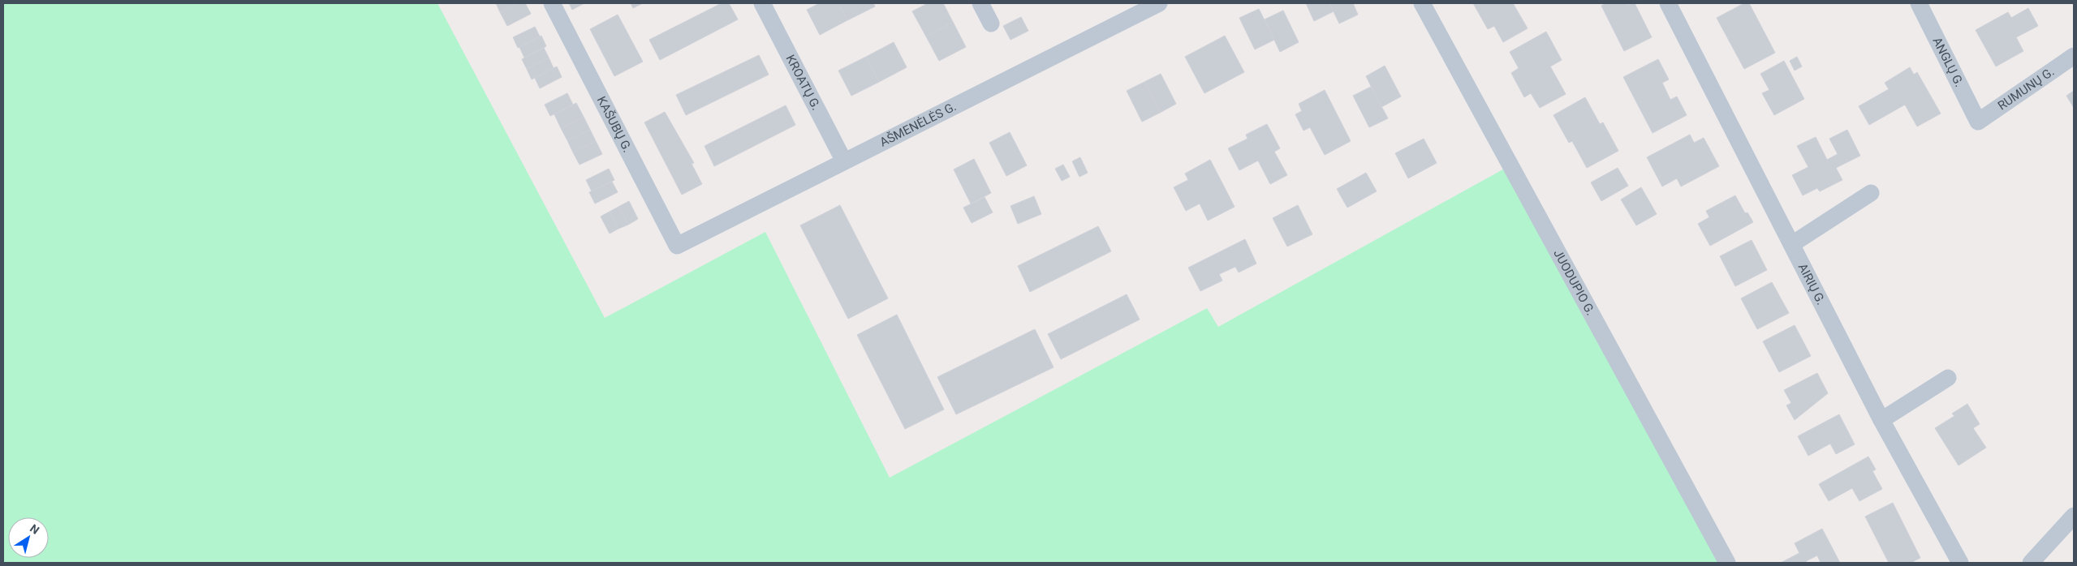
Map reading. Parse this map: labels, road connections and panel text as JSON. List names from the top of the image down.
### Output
{
  "streets": {
    "street": [
      "ANGLŲ G.",
      "KROATŲ G.",
      "RUMUNŲ G.",
      "KAŠUBŲ G.",
      "AŠMENĖLĖS G.",
      "JUODUPIO G.",
      "AIRIŲ G."
    ]
  },
  "crossings": [
    ["ANGLŲ G.", "RUMUNŲ G."],
    ["KROATŲ G.", "AŠMENĖLĖS G."],
    ["KAŠUBŲ G.", "AŠMENĖLĖS G."]
  ],
  "north": "top right"
}
